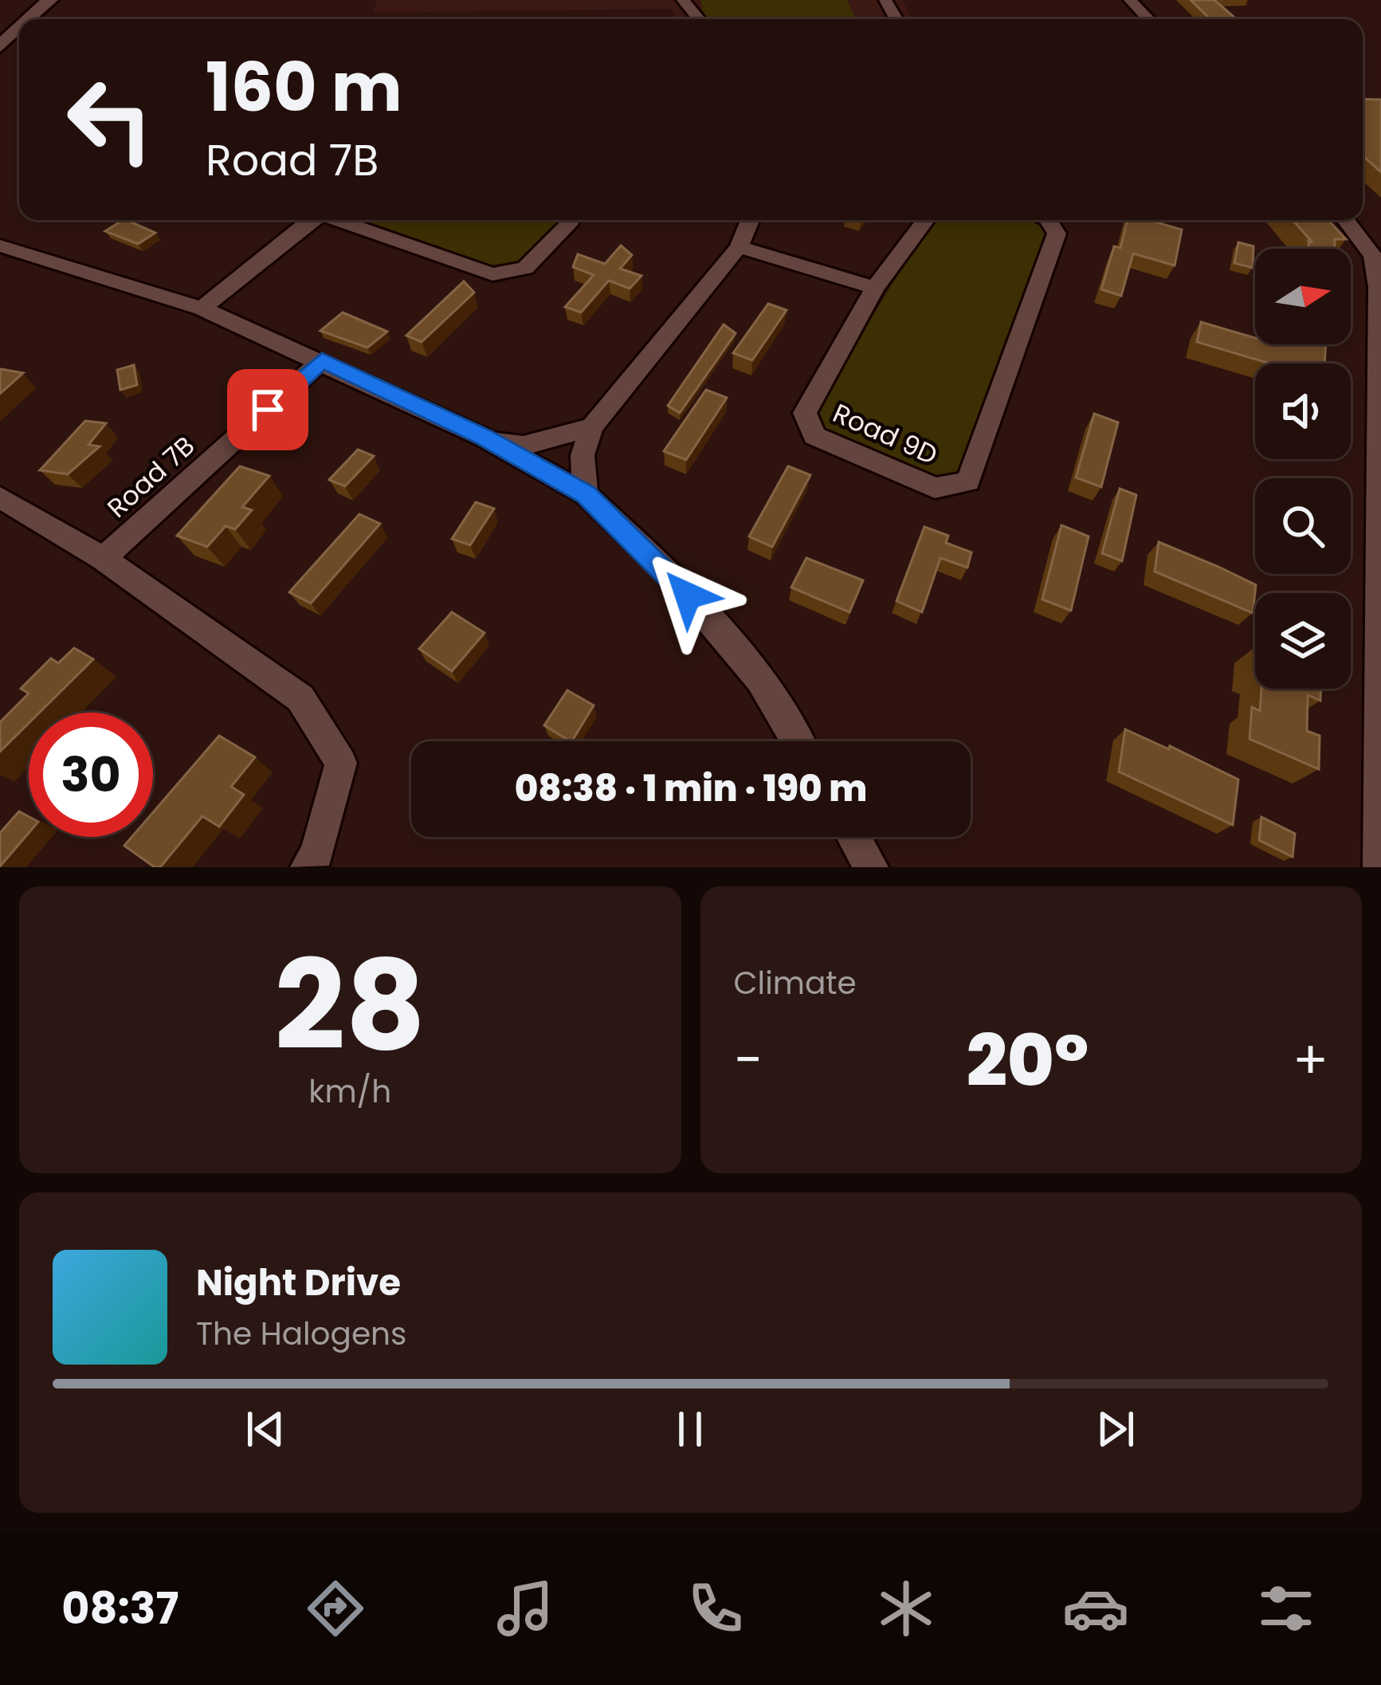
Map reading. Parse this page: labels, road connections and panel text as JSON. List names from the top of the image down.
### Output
{
  "streets": {
    "street": ["Road 9D", "Road 7B"]
  },
  "north": "right",
  "page": {
    "turn": ["160 m", "Road 7B"],
    "limit": "30",
    "trip": "08:38 · 1 min · 190 m",
    "tile": [
      ["28", "km/h"],
      "Climate"
    ],
    "heat": ["−", "20°", "+"],
    "song": ["Night Drive", "The Halogens"],
    "tabs": "08:37"
  }
}
